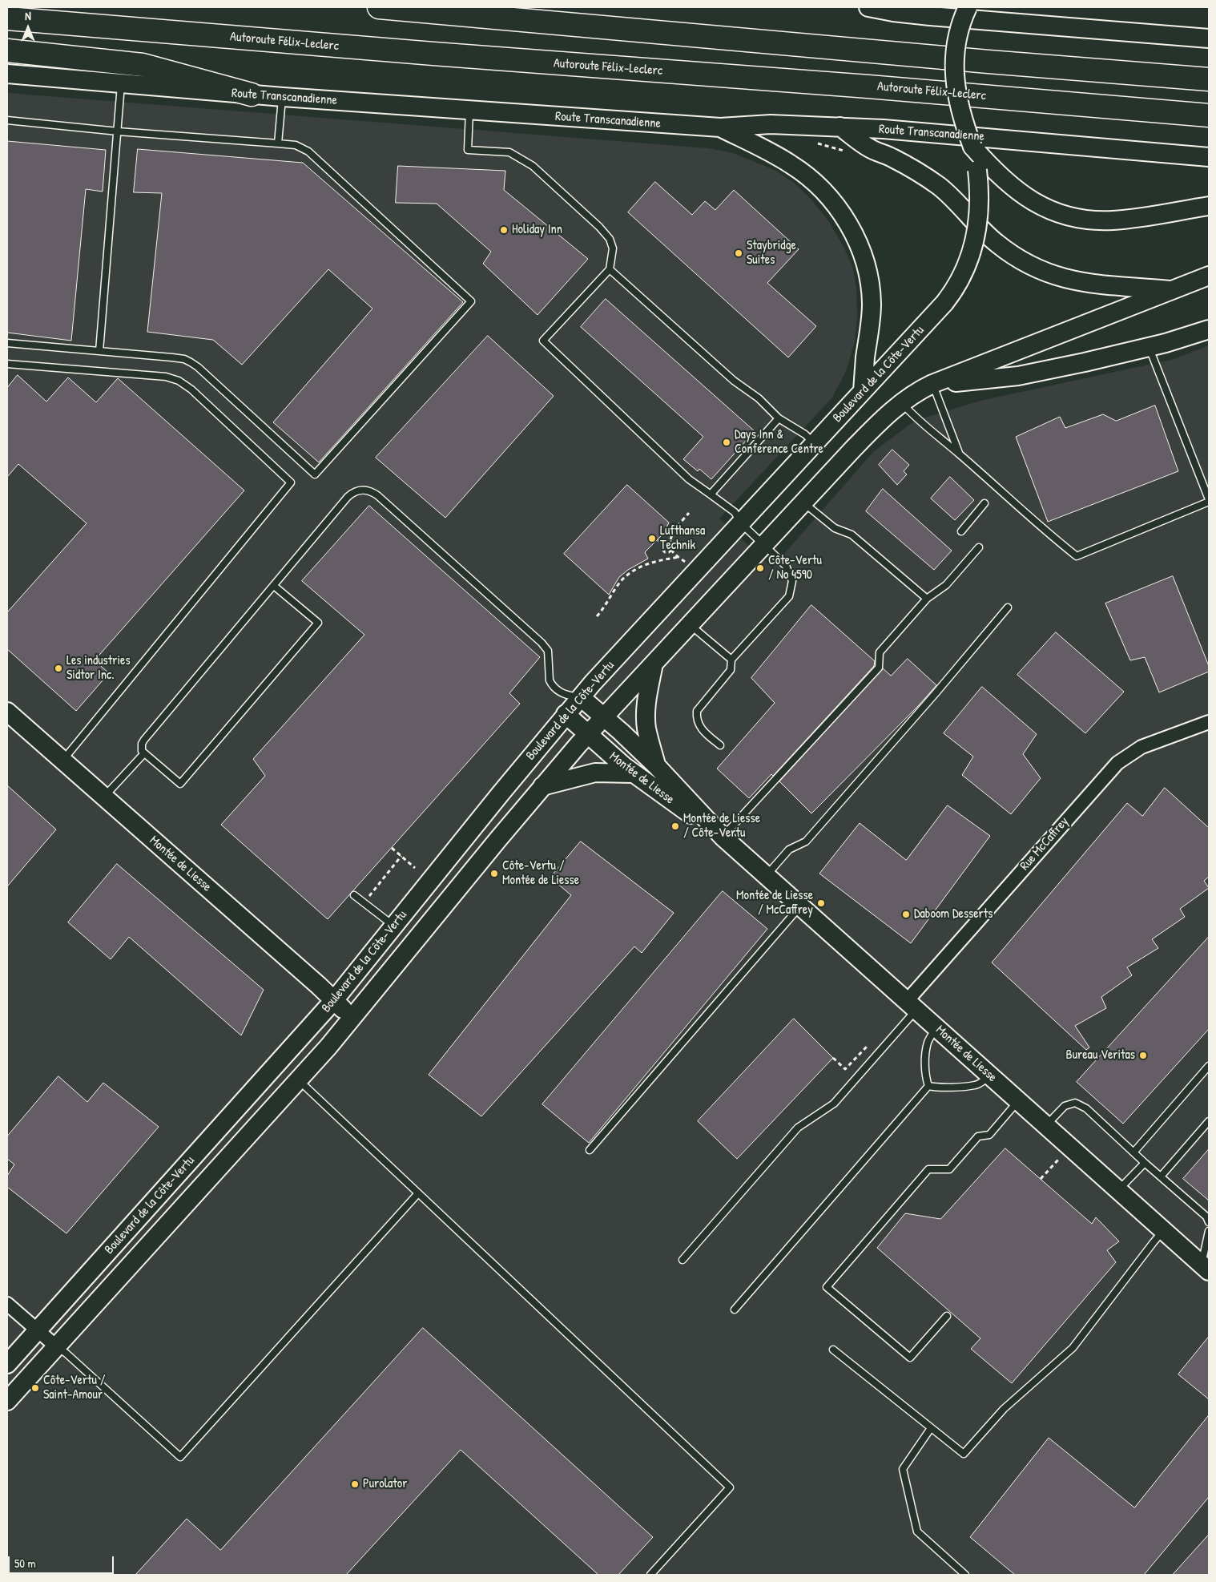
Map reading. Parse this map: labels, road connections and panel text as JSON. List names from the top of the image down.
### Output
{
  "streets": {
    "highway": ["Autoroute Félix-Leclerc"],
    "street": [
      "Route Transcanadienne",
      "Boulevard de la Côte-Vertu",
      "Montée de Liesse",
      "Rue McCaffrey"
    ]
  },
  "crossings": [
    ["Boulevard de la Côte-Vertu", "Montée de Liesse"],
    ["Montée de Liesse", "Rue McCaffrey"]
  ],
  "places": [
    "Holiday Inn",
    "Staybridge Suites",
    "Days Inn & Conference Centre",
    "Lufthansa Technik",
    "Côte-Vertu / No 4590",
    "Les industries Sidtor Inc.",
    "Montée de Liesse / Côte-Vertu",
    "Côte-Vertu / Montée de Liesse",
    "Montée de Liesse / McCaffrey",
    "Daboom Desserts",
    "Bureau Veritas",
    "Côte-Vertu / Saint-Amour",
    "Purolator"
  ],
  "scale_bar": "50 m",
  "north": "top"
}
